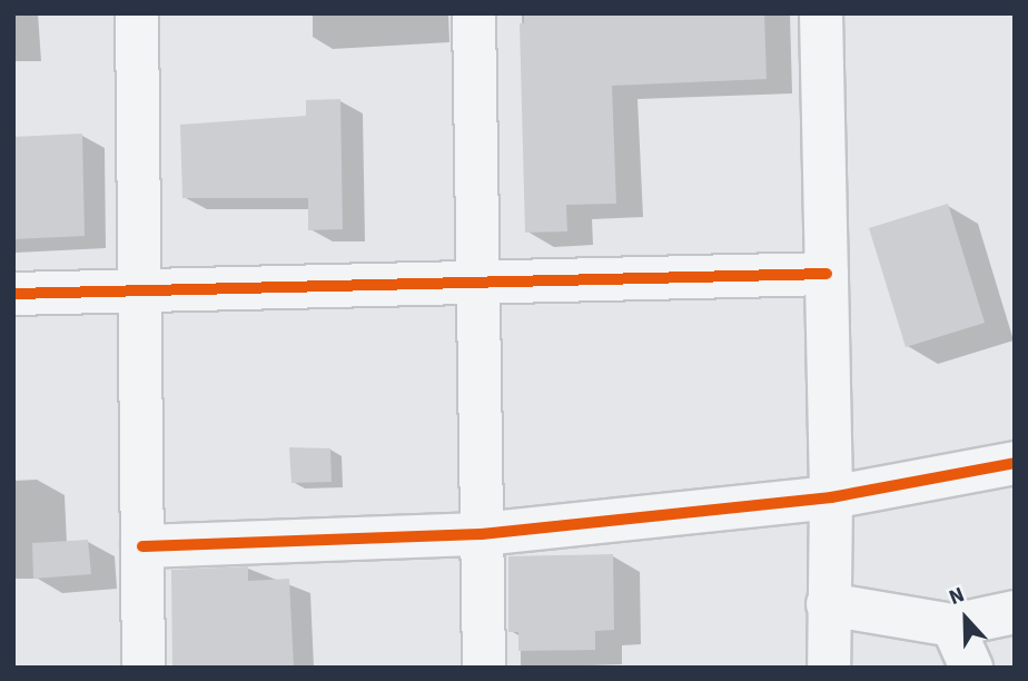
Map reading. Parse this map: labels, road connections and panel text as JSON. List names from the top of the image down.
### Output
{
  "north": "top"
}
